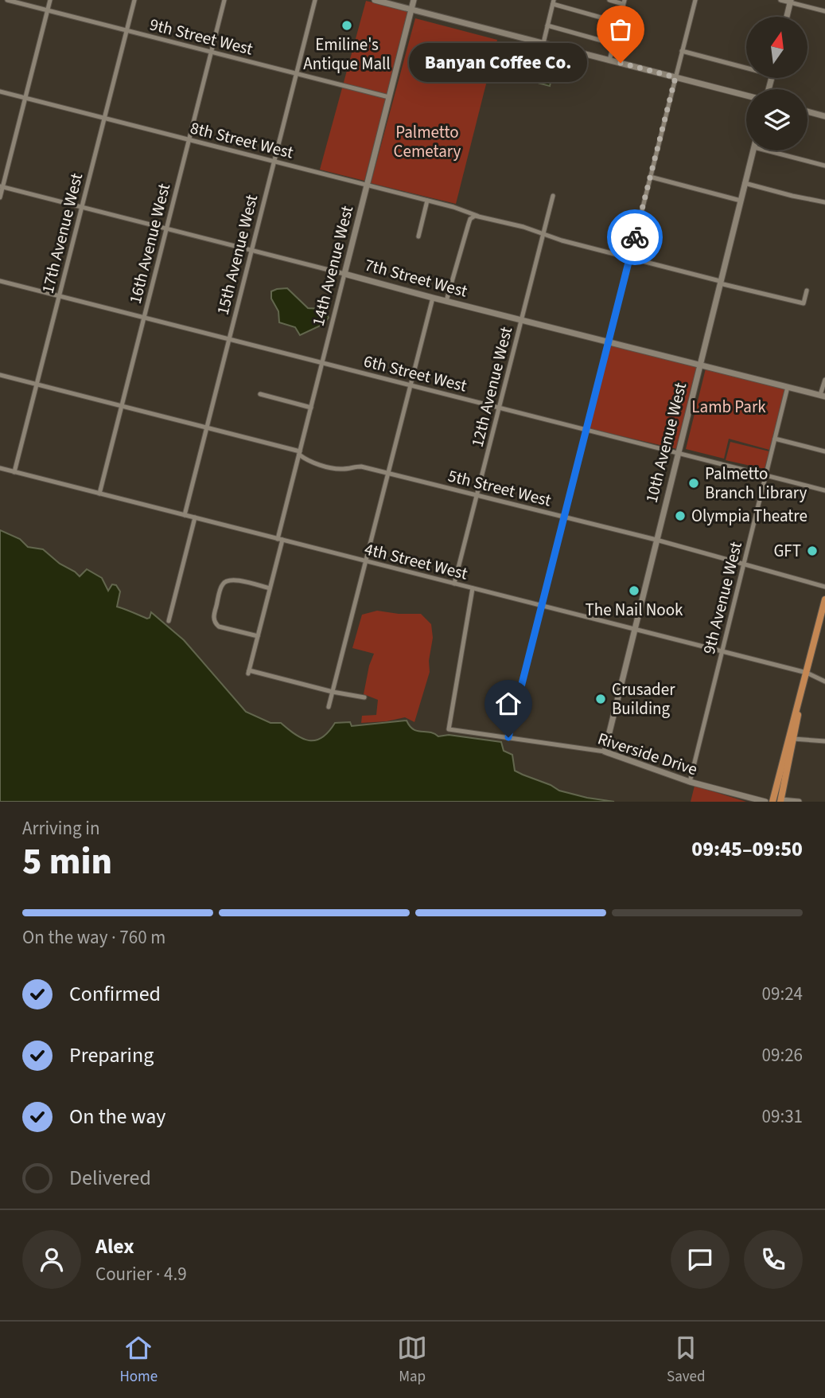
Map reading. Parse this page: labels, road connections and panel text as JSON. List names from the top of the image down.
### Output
{
  "streets": {
    "street": [
      "9th Street West",
      "8th Street West",
      "17th Avenue West",
      "16th Avenue West",
      "15th Avenue West",
      "14th Avenue West",
      "7th Street West",
      "6th Street West",
      "12th Avenue West",
      "10th Avenue West",
      "5th Street West",
      "4th Street West",
      "9th Avenue West",
      "Riverside Drive"
    ]
  },
  "crossings": [
    ["9th Street West", "17th Avenue West"],
    ["9th Street West", "16th Avenue West"],
    ["9th Street West", "15th Avenue West"],
    ["9th Street West", "14th Avenue West"],
    ["8th Street West", "17th Avenue West"],
    ["8th Street West", "16th Avenue West"],
    ["8th Street West", "15th Avenue West"],
    ["8th Street West", "14th Avenue West"],
    ["8th Street West", "12th Avenue West"],
    ["8th Street West", "10th Avenue West"],
    ["17th Avenue West", "7th Street West"],
    ["17th Avenue West", "6th Street West"],
    ["17th Avenue West", "5th Street West"],
    ["17th Avenue West", "4th Street West"],
    ["16th Avenue West", "7th Street West"],
    ["16th Avenue West", "6th Street West"],
    ["16th Avenue West", "5th Street West"],
    ["16th Avenue West", "4th Street West"],
    ["15th Avenue West", "7th Street West"],
    ["15th Avenue West", "6th Street West"],
    ["15th Avenue West", "5th Street West"],
    ["15th Avenue West", "4th Street West"],
    ["14th Avenue West", "7th Street West"],
    ["14th Avenue West", "6th Street West"],
    ["14th Avenue West", "5th Street West"],
    ["14th Avenue West", "4th Street West"],
    ["7th Street West", "12th Avenue West"],
    ["7th Street West", "10th Avenue West"],
    ["7th Street West", "9th Avenue West"],
    ["6th Street West", "12th Avenue West"],
    ["6th Street West", "10th Avenue West"],
    ["6th Street West", "9th Avenue West"],
    ["12th Avenue West", "5th Street West"],
    ["12th Avenue West", "4th Street West"],
    ["10th Avenue West", "5th Street West"],
    ["10th Avenue West", "4th Street West"],
    ["10th Avenue West", "Riverside Drive"],
    ["5th Street West", "9th Avenue West"],
    ["4th Street West", "9th Avenue West"],
    ["4th Street West", "Riverside Drive"],
    ["9th Avenue West", "Riverside Drive"]
  ],
  "parks": ["Palmetto Cemetary", "Lamb Park"],
  "places": [
    "Emiline's Antique Mall",
    "Banyan Coffee Co.",
    "Palmetto Branch Library",
    "Olympia Theatre",
    "GFT",
    "The Nail Nook",
    "Crusader Building"
  ],
  "north": "top",
  "page": {
    "bubble": "Banyan Coffee Co.",
    "heading": ["5 min", "Arriving in", "09:45–09:50"],
    "panel": ["Alex", "Courier · 4.9"],
    "bar": "On the way · 760 m",
    "list": [
      ["Confirmed", "09:24"],
      ["Preparing", "09:26"],
      ["On the way", "09:31"],
      "Delivered"
    ],
    "tabs": ["Home", "Map", "Saved"]
  }
}
